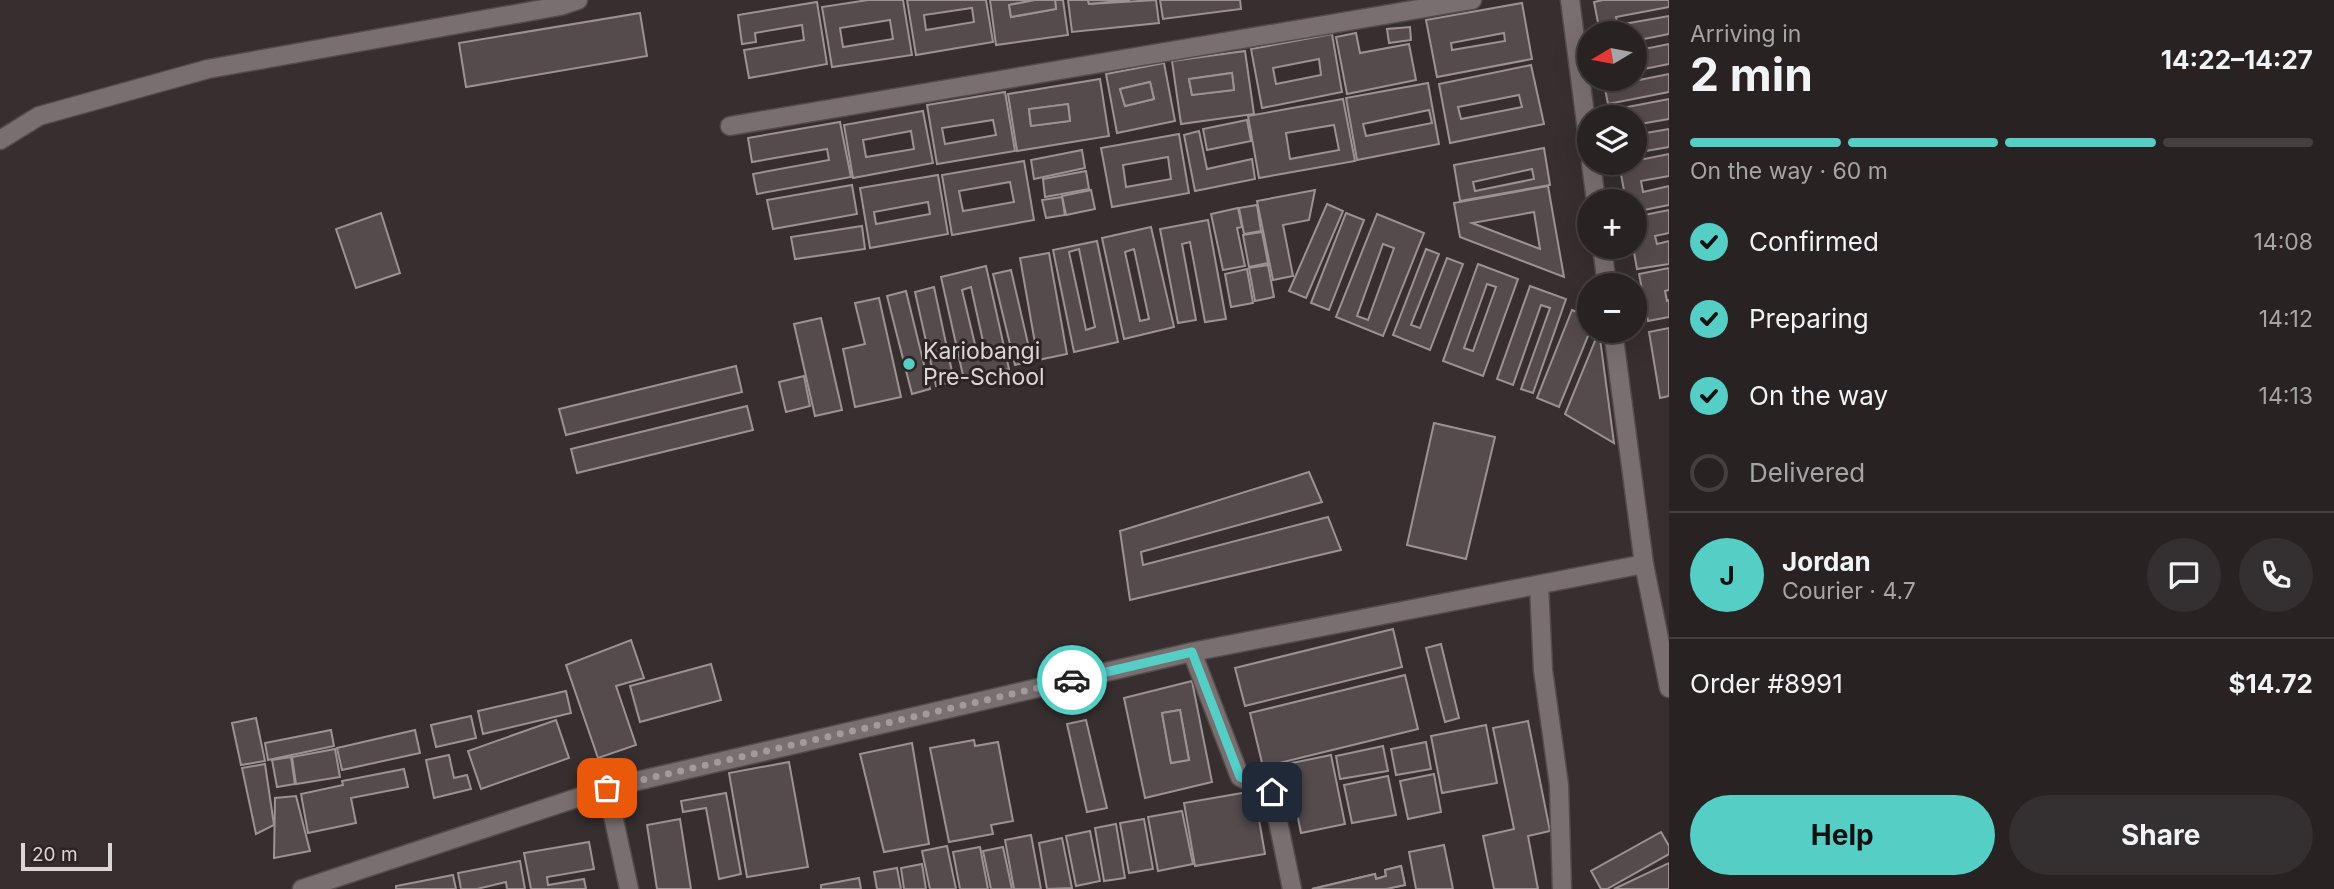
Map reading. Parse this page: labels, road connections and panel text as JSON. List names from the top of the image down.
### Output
{
  "places": ["Kariobangi Pre-School"],
  "scale_bar": "20 m",
  "north": "left",
  "page": {
    "heading": ["2 min", "Arriving in", "14:22–14:27"],
    "panel": [
      "Jordan",
      "Courier · 4.7",
      "Order #8991",
      "$14.72"
    ],
    "map_buttons": ["+", "−"],
    "bar": "On the way · 60 m",
    "list": [
      ["Confirmed", "14:08"],
      ["Preparing", "14:12"],
      ["On the way", "14:13"],
      "Delivered"
    ],
    "round": "J",
    "buttons": ["Help", "Share"],
    "scale": "20 m"
  }
}
